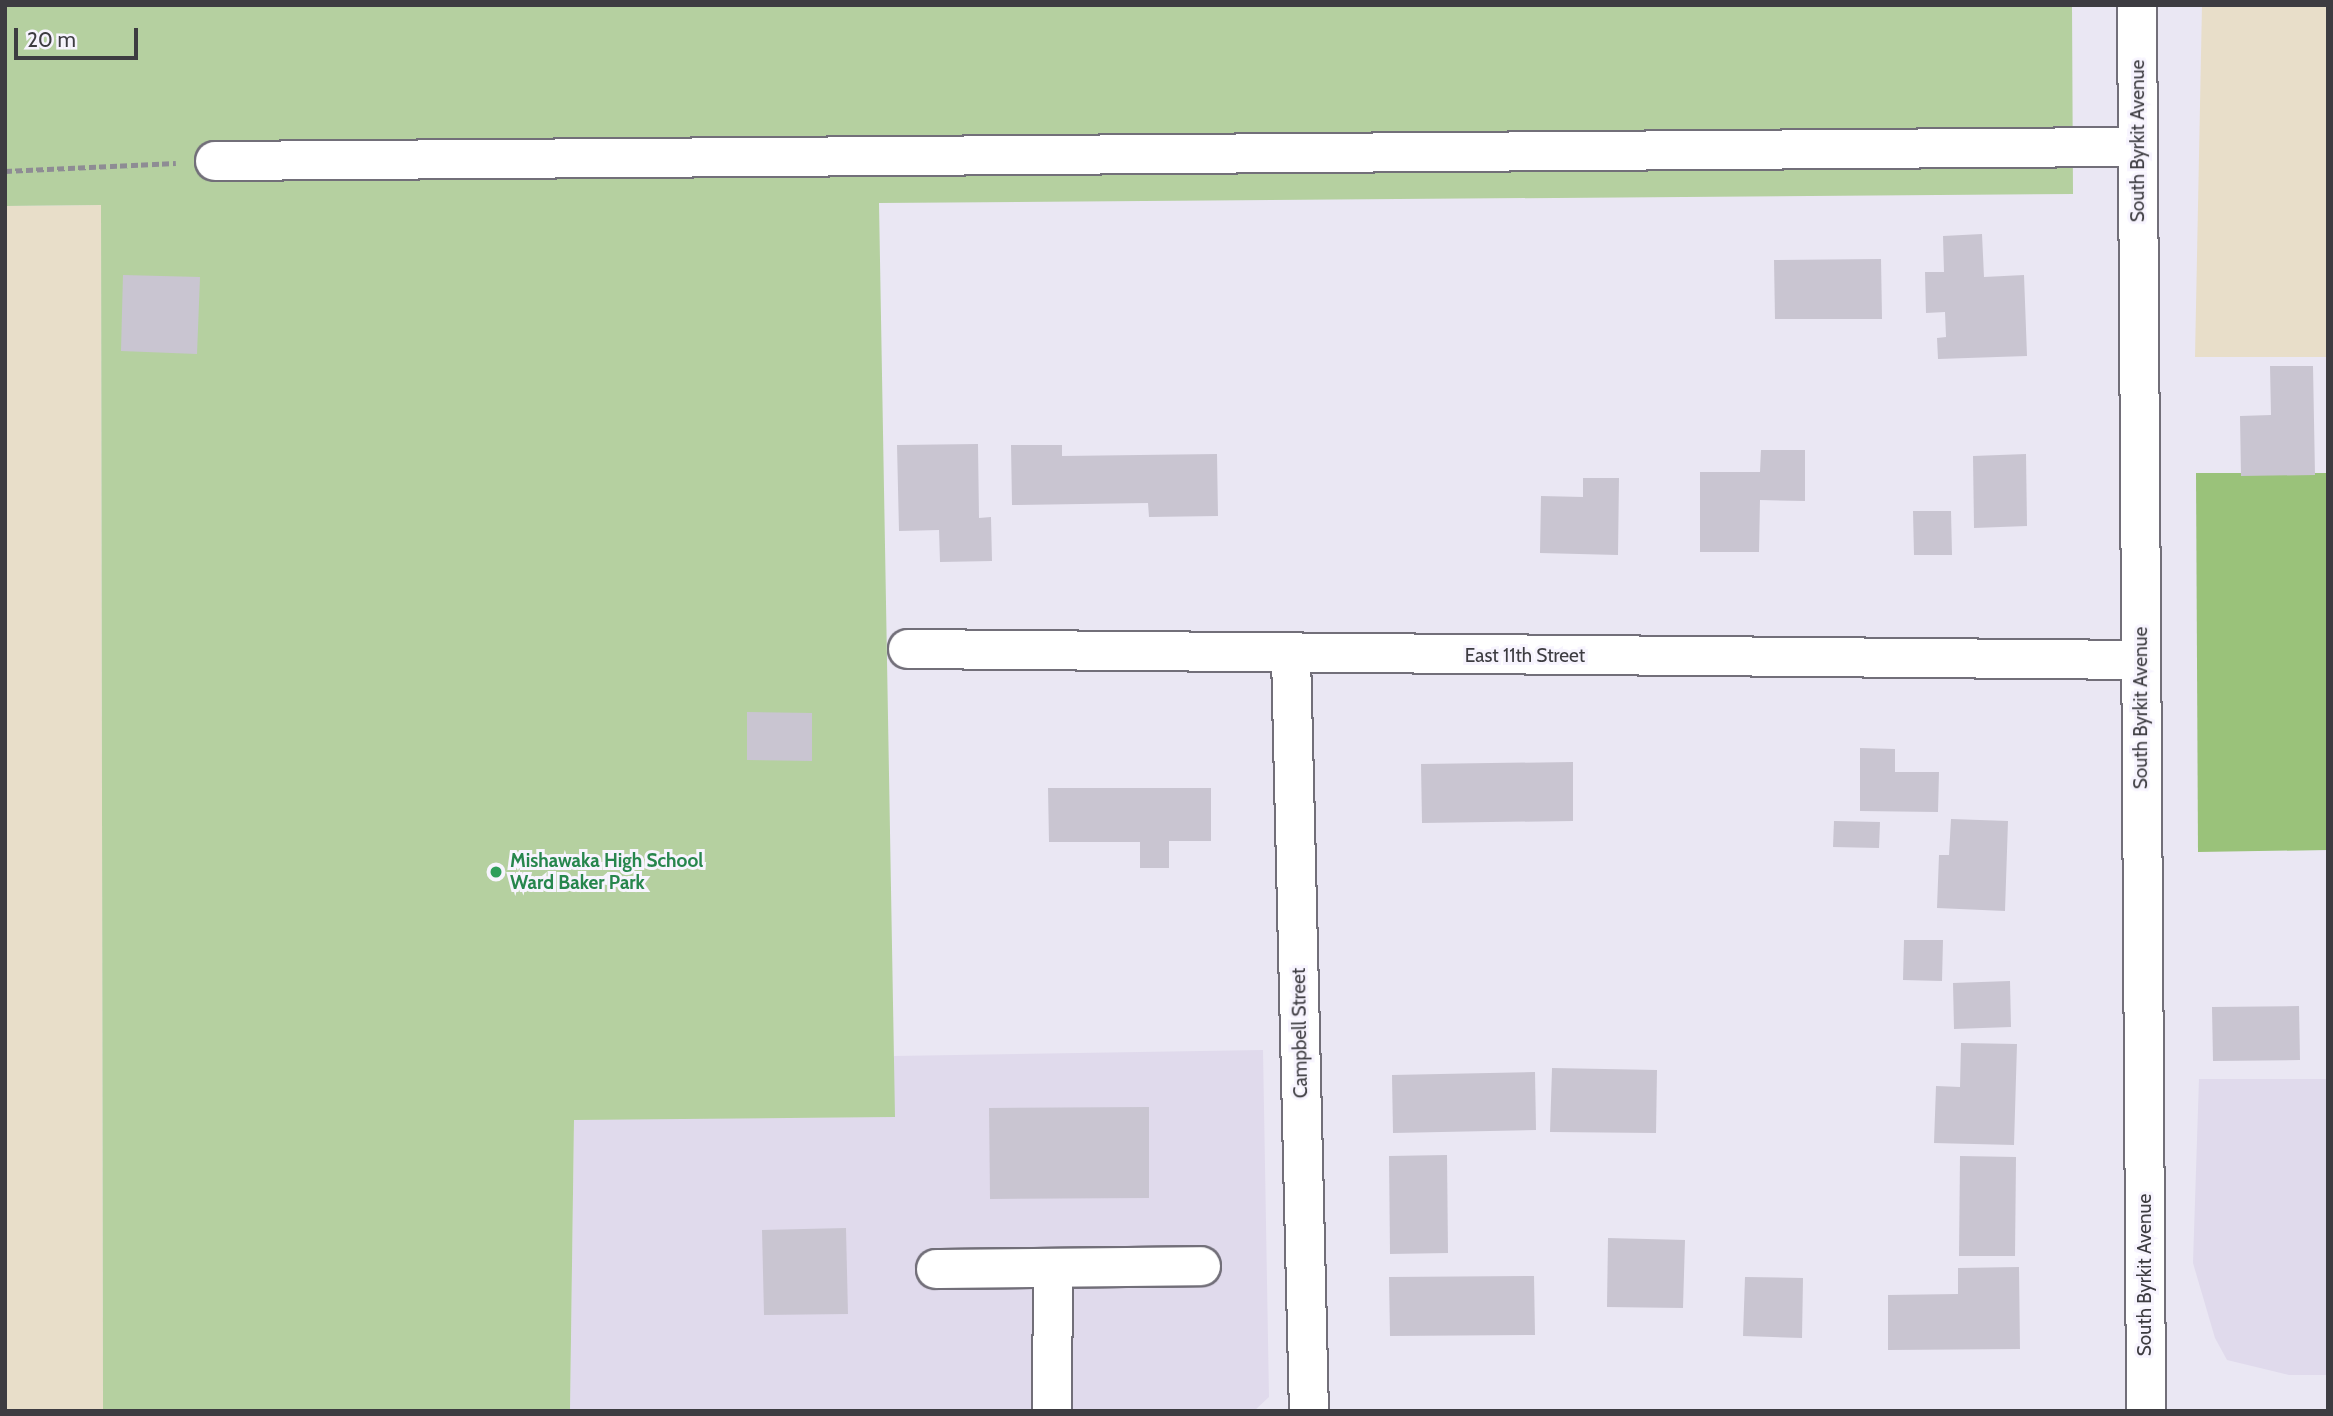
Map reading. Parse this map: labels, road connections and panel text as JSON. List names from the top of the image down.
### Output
{
  "streets": {
    "street": ["South Byrkit Avenue", "East 11th Street", "Campbell Street"]
  },
  "crossings": [
    ["South Byrkit Avenue", "East 11th Street"],
    ["East 11th Street", "Campbell Street"]
  ],
  "places": ["Mishawaka High School Ward Baker Park"],
  "scale_bar": "20 m"
}
